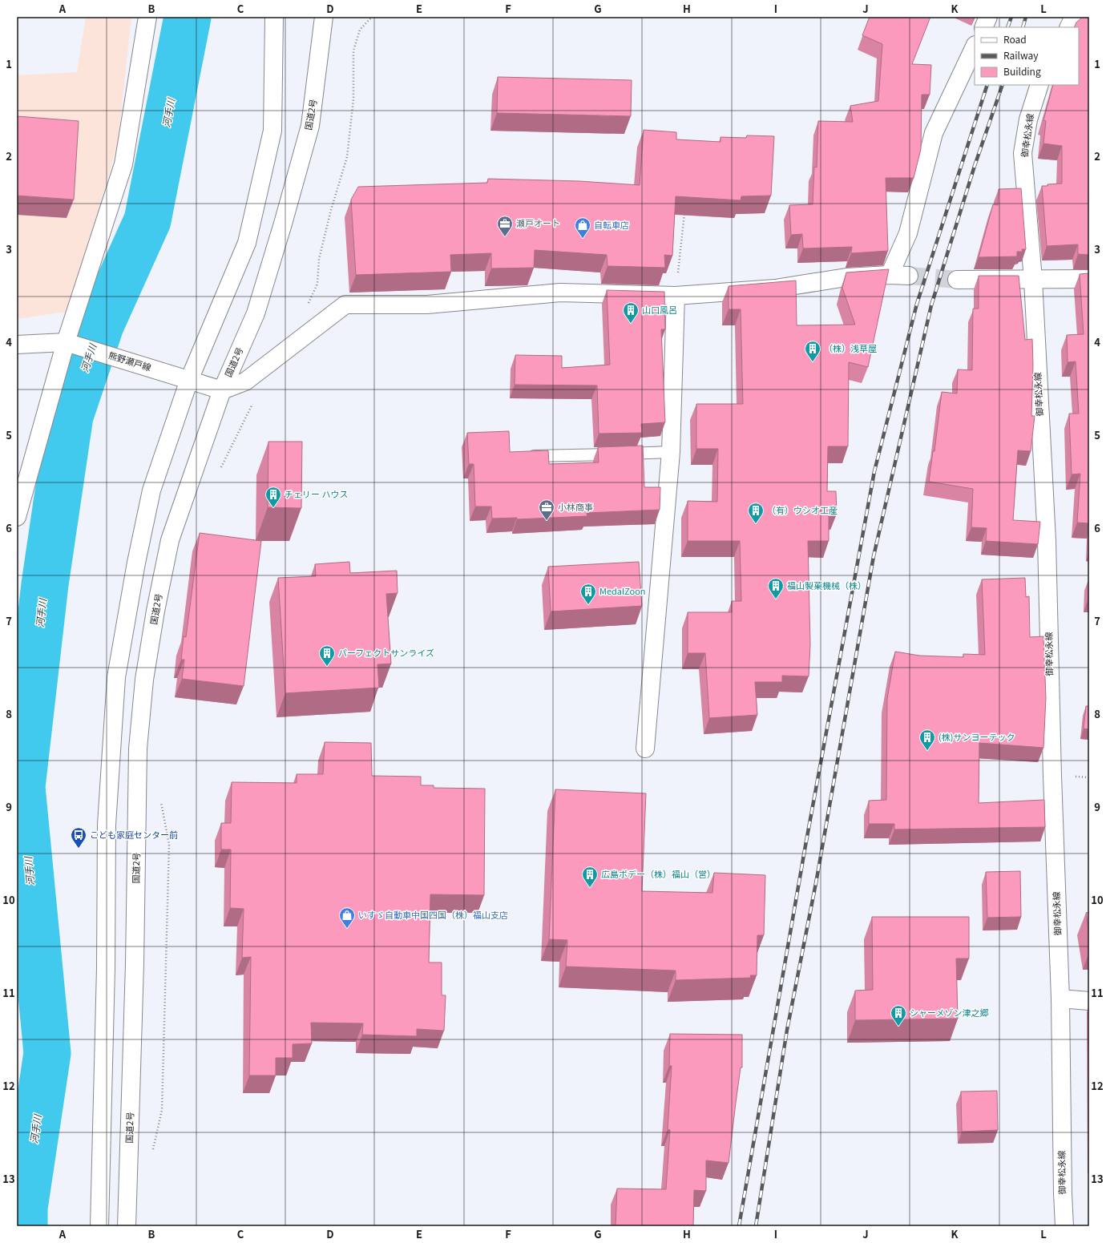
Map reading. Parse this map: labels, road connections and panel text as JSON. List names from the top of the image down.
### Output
{
  "streets": {
    "main road": ["国道2号", "御幸松永線", "熊野瀬戸線"]
  },
  "crossings": [
    ["国道2号", "熊野瀬戸線"]
  ],
  "water": ["河手川"],
  "places": {
    "office": ["瀬戸オート", "小林商事"],
    "shop": ["自転車店", "いすゞ自動車中国四国（株）福山支店"],
    "building": [
      "山口風呂",
      "（株）浅草屋",
      "チェリー ハウス",
      "（有）ウシオ工産",
      "福山製菓機械（株）",
      "MedalZoon",
      "パーフェクトサンライズ",
      "(株)サンヨーテック",
      "広島ボデー（株）福山（営）",
      "シャーメゾン津之郷"
    ],
    "bus stop": ["こども家庭センター前"]
  },
  "legend": ["Road", "Railway", "Building"],
  "grid": {
    "columns": [
      "A",
      "B",
      "C",
      "D",
      "E",
      "F",
      "G",
      "H",
      "I",
      "J",
      "K",
      "L"
    ],
    "rows": [
      "1",
      "2",
      "3",
      "4",
      "5",
      "6",
      "7",
      "8",
      "9",
      "10",
      "11",
      "12",
      "13"
    ]
  }
}
